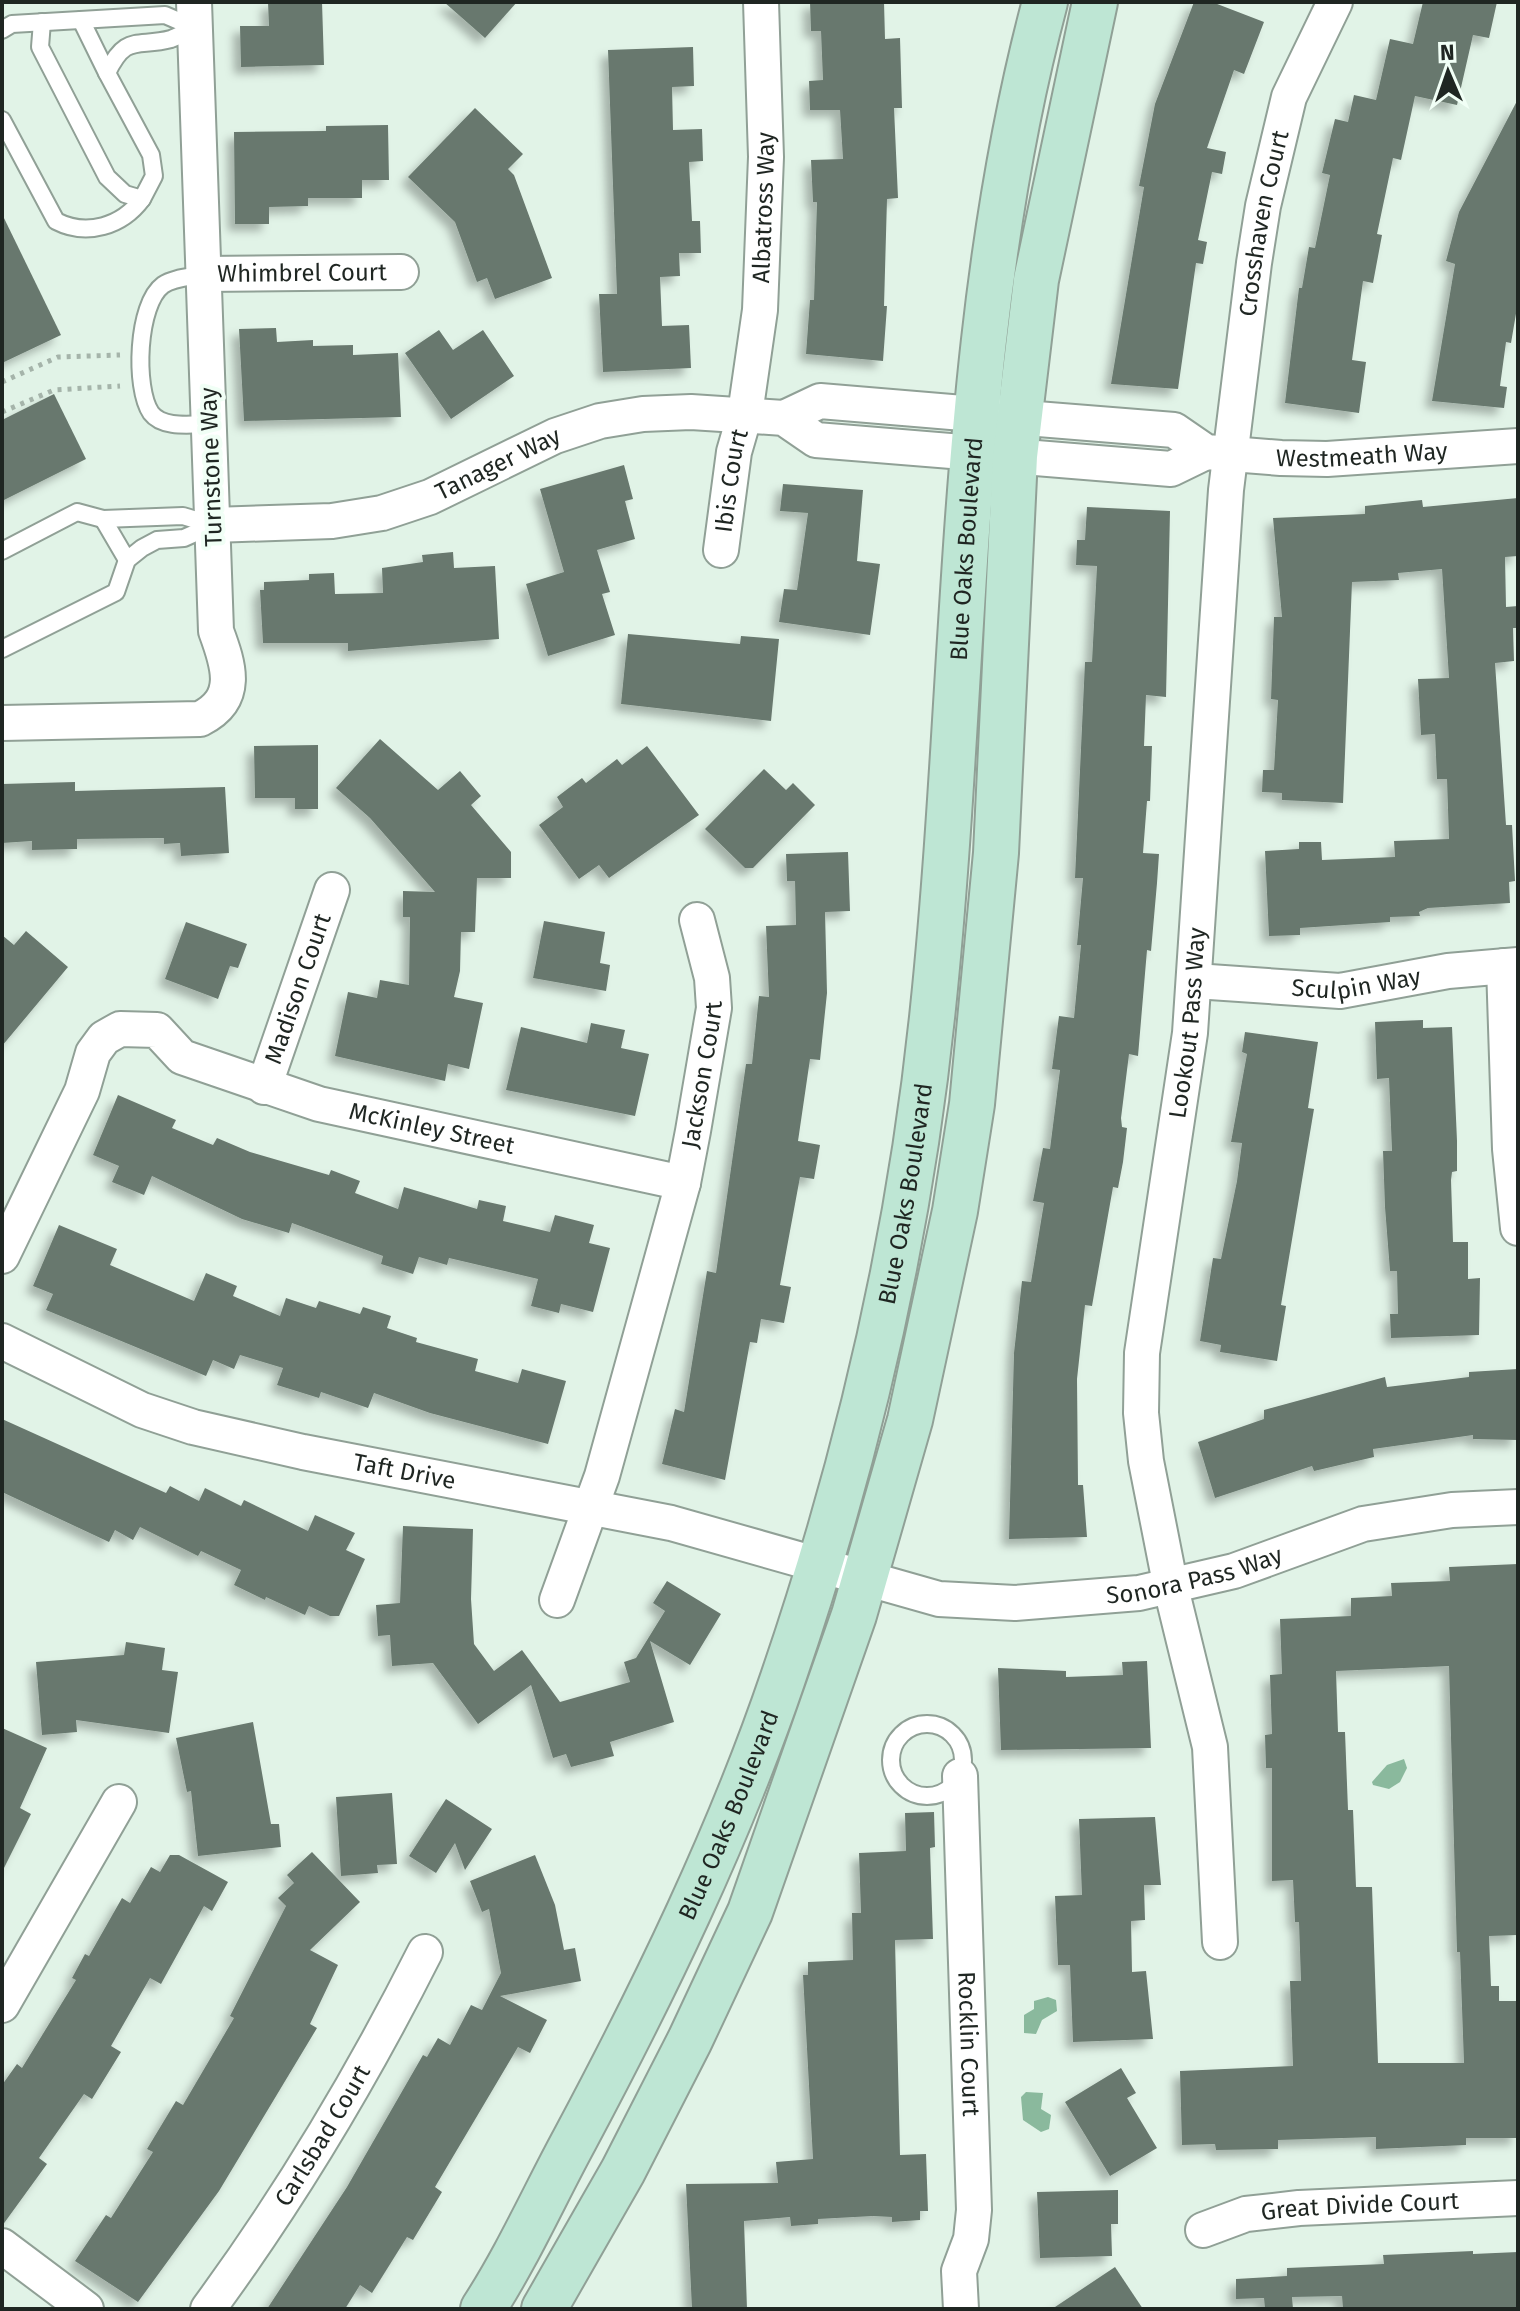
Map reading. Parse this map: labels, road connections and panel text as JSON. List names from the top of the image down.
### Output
{
  "streets": {
    "main road": ["Blue Oaks Boulevard"],
    "street": [
      "Albatross Way",
      "Crosshaven Court",
      "Whimbrel Court",
      "Westmeath Way",
      "Tanager Way",
      "Turnstone Way",
      "Ibis Court",
      "Sculpin Way",
      "Madison Court",
      "Lookout Pass Way",
      "Jackson Court",
      "McKinley Street",
      "Taft Drive",
      "Sonora Pass Way",
      "Rocklin Court",
      "Carlsbad Court",
      "Great Divide Court"
    ]
  },
  "crossings": [
    ["Albatross Way", "Tanager Way"],
    ["Albatross Way", "Ibis Court"],
    ["Crosshaven Court", "Westmeath Way"],
    ["Crosshaven Court", "Lookout Pass Way"],
    ["Whimbrel Court", "Turnstone Way"],
    ["Westmeath Way", "Tanager Way"],
    ["Westmeath Way", "Blue Oaks Boulevard"],
    ["Westmeath Way", "Lookout Pass Way"],
    ["Tanager Way", "Turnstone Way"],
    ["Tanager Way", "Ibis Court"],
    ["Tanager Way", "Blue Oaks Boulevard"],
    ["Blue Oaks Boulevard", "Taft Drive"],
    ["Blue Oaks Boulevard", "Sonora Pass Way"],
    ["Sculpin Way", "Lookout Pass Way"],
    ["Madison Court", "McKinley Street"],
    ["Lookout Pass Way", "Sonora Pass Way"],
    ["Jackson Court", "McKinley Street"],
    ["Taft Drive", "Sonora Pass Way"]
  ],
  "north": "top"
}
